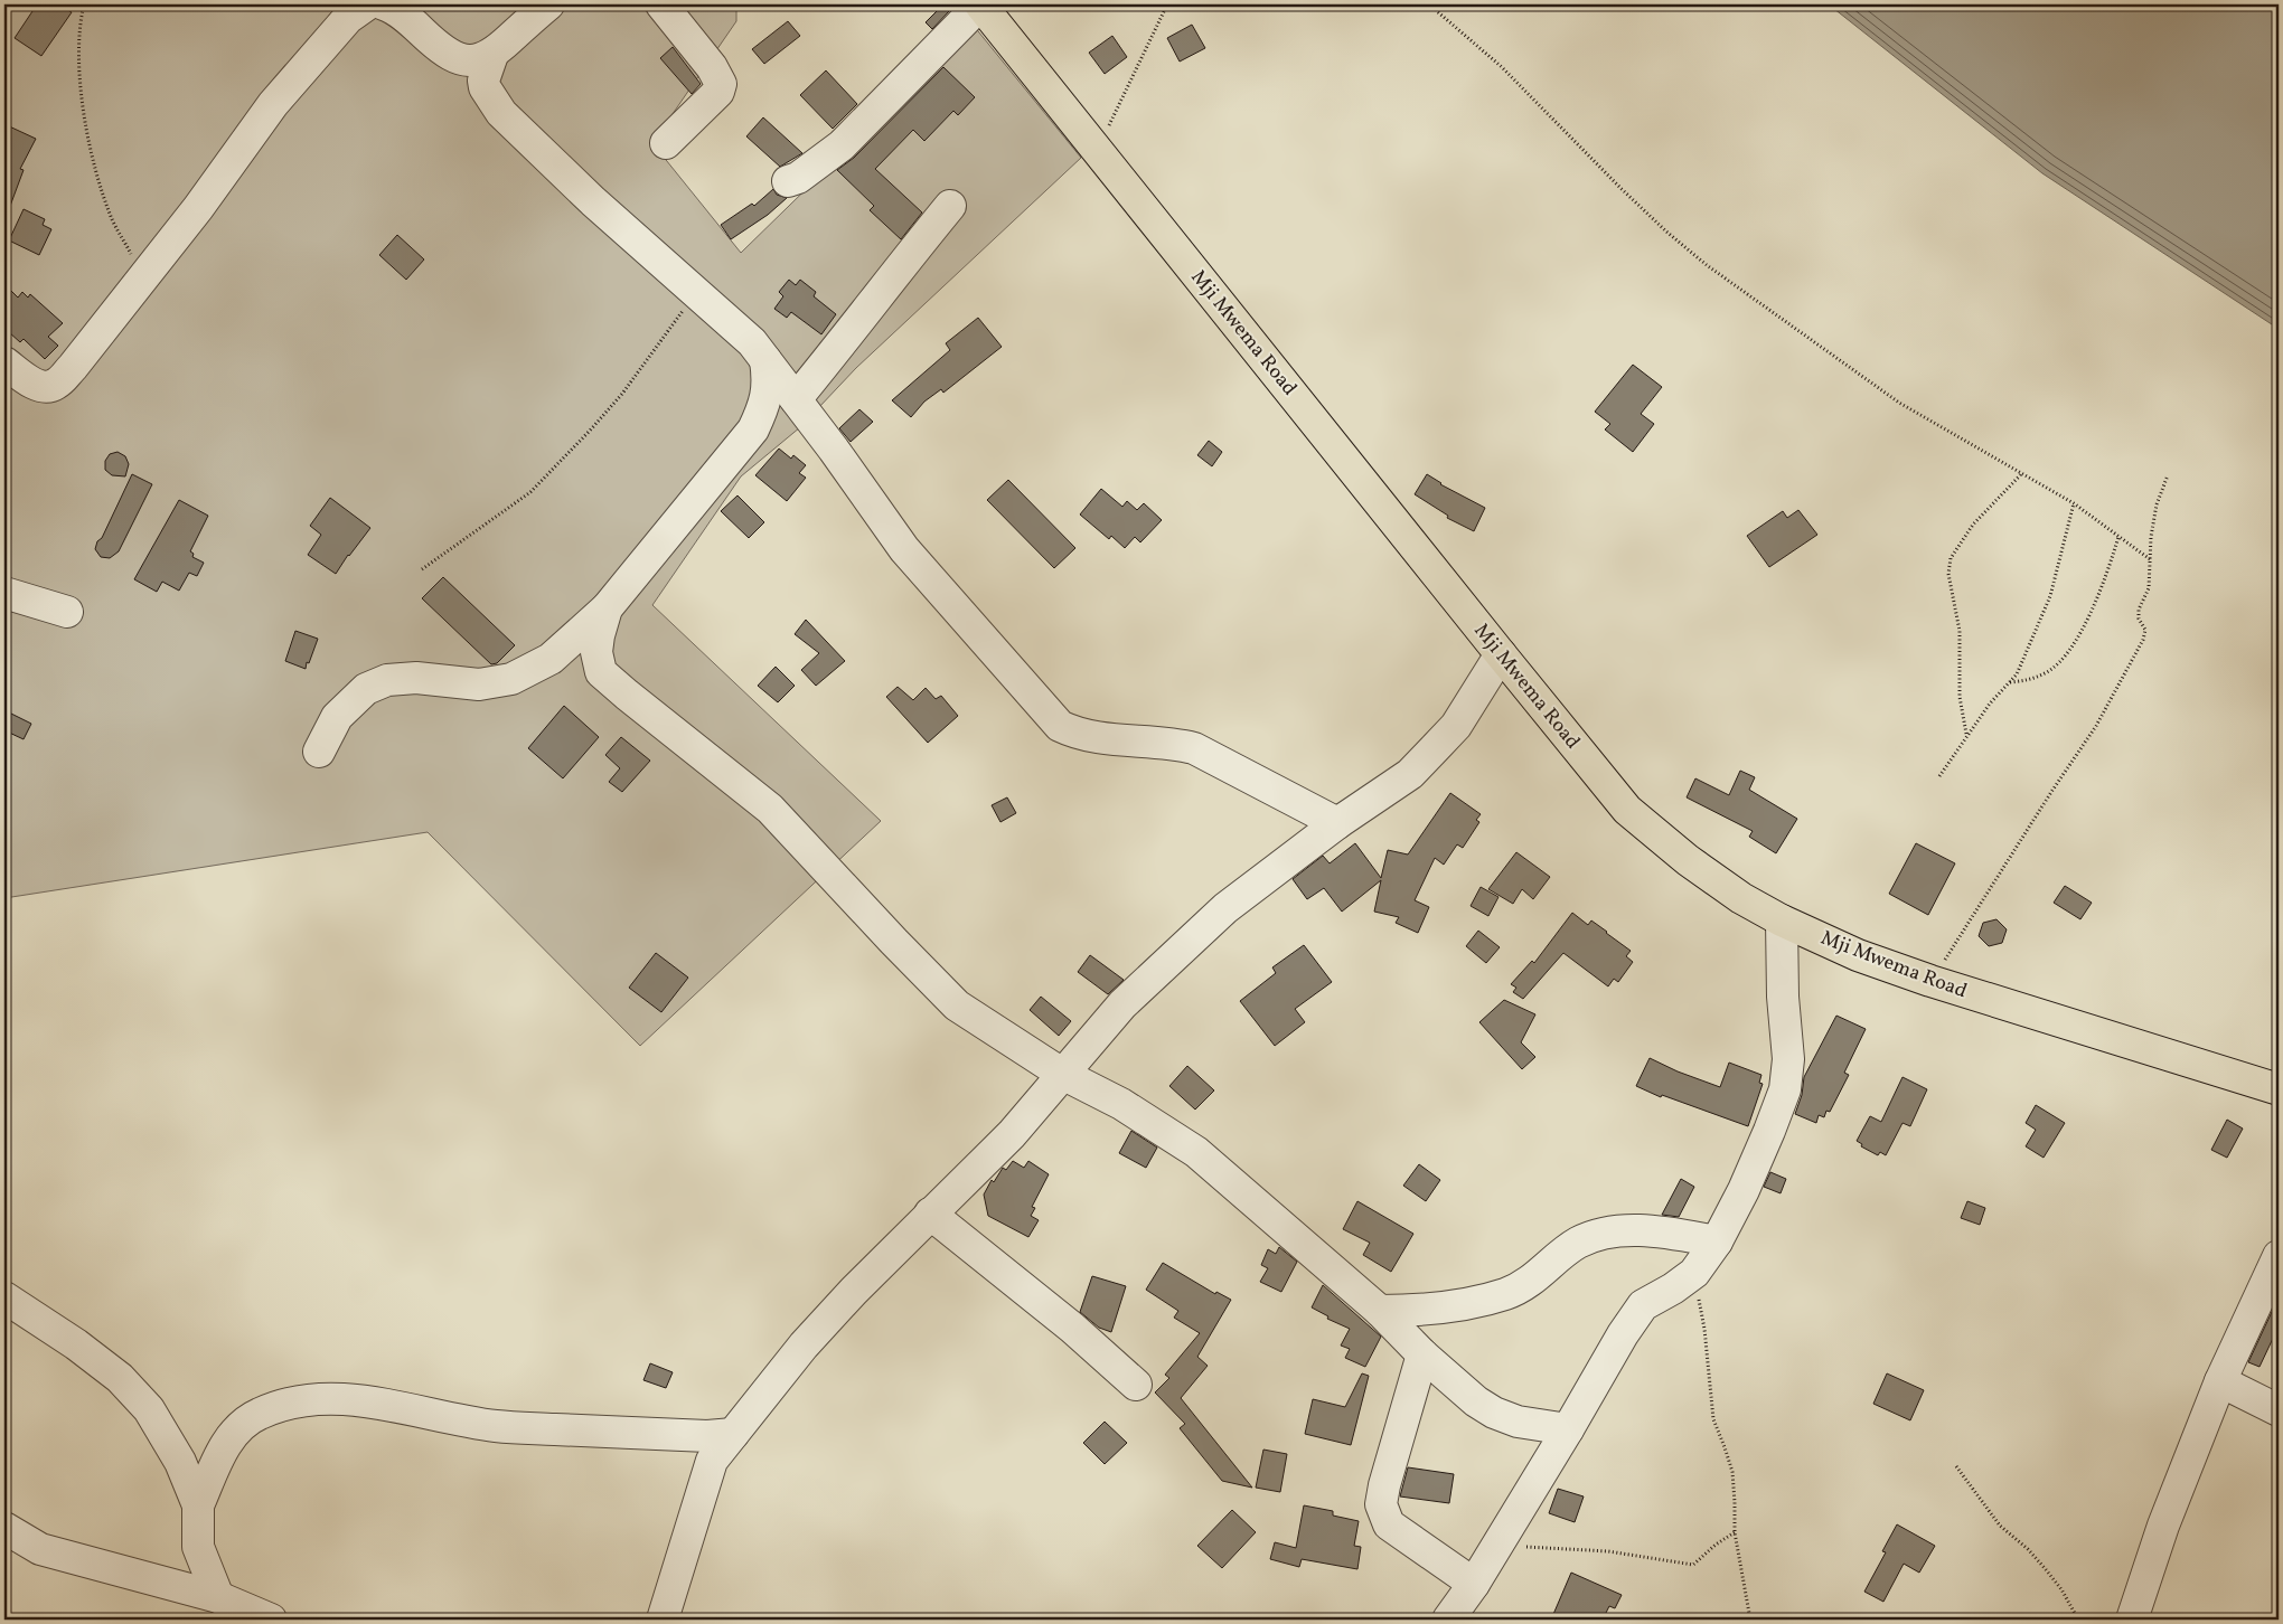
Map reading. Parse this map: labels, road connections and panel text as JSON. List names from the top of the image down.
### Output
{
  "streets": {
    "main road": ["Mji Mwema Road"]
  }
}
